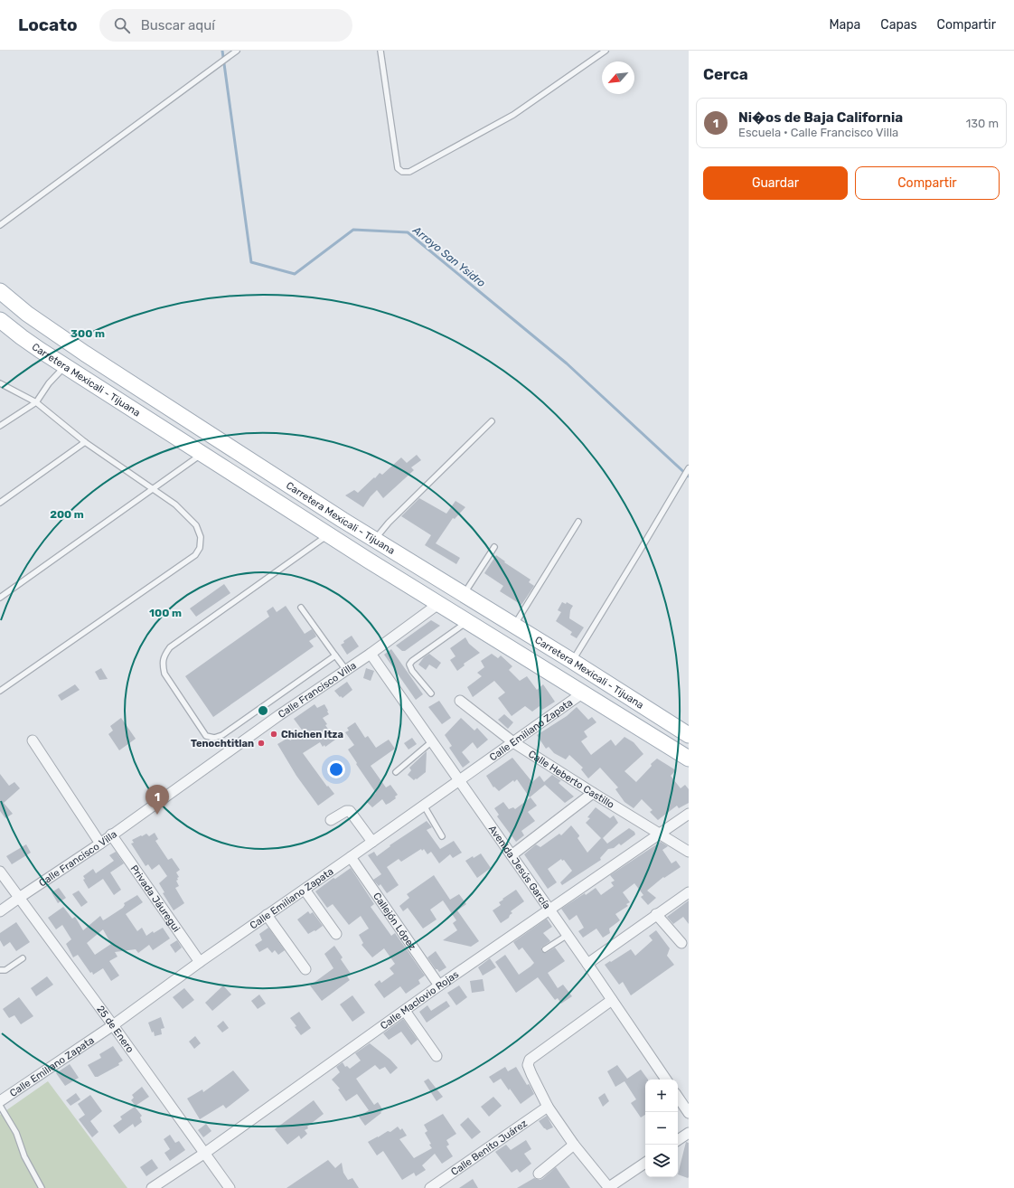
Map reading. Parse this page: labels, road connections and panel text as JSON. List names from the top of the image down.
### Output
{
  "streets": {
    "main road": ["Carretera Mexicali - Tijuana"],
    "street": [
      "Calle Francisco Villa",
      "Calle Emiliano Zapata",
      "Calle Heberto Castillo",
      "Avenida Jesús García",
      "Privada Jáuregui",
      "Callejón López",
      "Calle Maclovio Rojas",
      "25 de Enero",
      "Calle Benito Juárez"
    ]
  },
  "crossings": [
    ["Carretera Mexicali - Tijuana", "Calle Francisco Villa"],
    ["Carretera Mexicali - Tijuana", "Calle Emiliano Zapata"],
    ["Calle Francisco Villa", "Avenida Jesús García"],
    ["Calle Francisco Villa", "Privada Jáuregui"],
    ["Calle Francisco Villa", "25 de Enero"],
    ["Calle Emiliano Zapata", "Calle Heberto Castillo"],
    ["Calle Emiliano Zapata", "Avenida Jesús García"],
    ["Calle Emiliano Zapata", "Privada Jáuregui"],
    ["Calle Emiliano Zapata", "Callejón López"],
    ["Calle Emiliano Zapata", "25 de Enero"],
    ["Calle Heberto Castillo", "Calle Maclovio Rojas"],
    ["Avenida Jesús García", "Calle Maclovio Rojas"],
    ["Callejón López", "Calle Maclovio Rojas"],
    ["Calle Maclovio Rojas", "25 de Enero"]
  ],
  "water": ["Arroyo San Ysidro"],
  "places": ["Chichen Itza", "Tenochtitlan"],
  "north": "bottom left",
  "page": {
    "header": "Locato",
    "search": "Buscar aquí",
    "nav": ["Mapa", "Capas", "Compartir"],
    "heading": "Cerca",
    "list": [
      {
        "mark": "1",
        "name": "Ni�os de Baja California",
        "note": "Escuela · Calle Francisco Villa",
        "value": "130 m"
      }
    ],
    "buttons": ["Guardar", "Compartir"],
    "pins": "1",
    "map_buttons": ["+", "−"]
  },
  "rings": ["300 m", "200 m", "100 m"]
}
